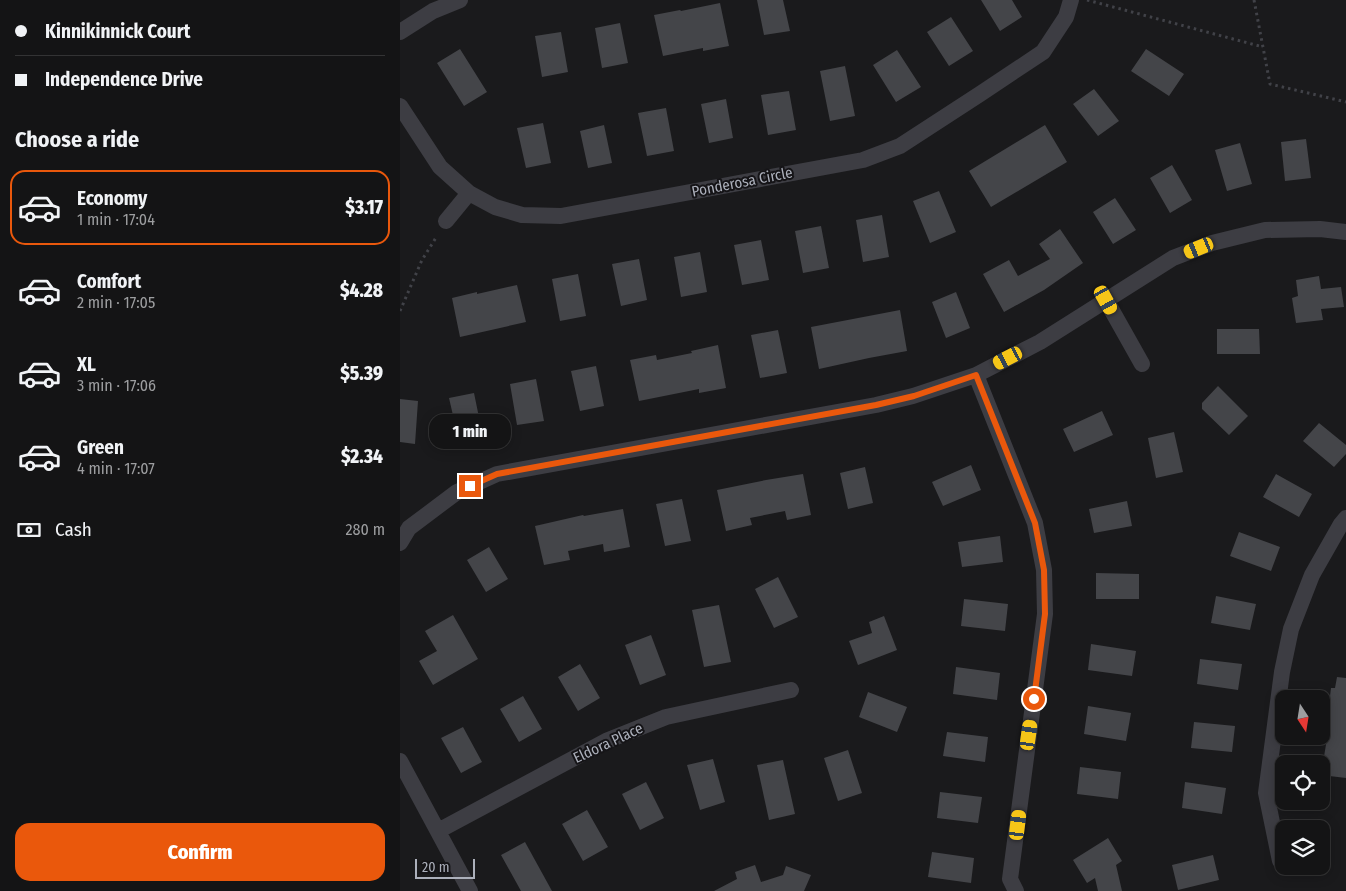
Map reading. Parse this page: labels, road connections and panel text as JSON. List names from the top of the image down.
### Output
{
  "streets": {
    "street": ["Ponderosa Circle", "Eldora Place"]
  },
  "scale_bar": "20 m",
  "north": "bottom",
  "page": {
    "banner": ["Kinnikinnick Court", "Independence Drive"],
    "heading": "Choose a ride",
    "list": [
      {
        "name": "Economy",
        "note": "1 min · 17:04",
        "value": "$3.17"
      },
      {
        "name": "Comfort",
        "note": "2 min · 17:05",
        "value": "$4.28"
      },
      {
        "name": "XL",
        "note": "3 min · 17:06",
        "value": "$5.39"
      },
      {
        "name": "Green",
        "note": "4 min · 17:07",
        "value": "$2.34"
      }
    ],
    "bubble": "1 min",
    "pay": ["Cash", "280 m"],
    "buttons": "Confirm",
    "scale": "20 m"
  }
}
